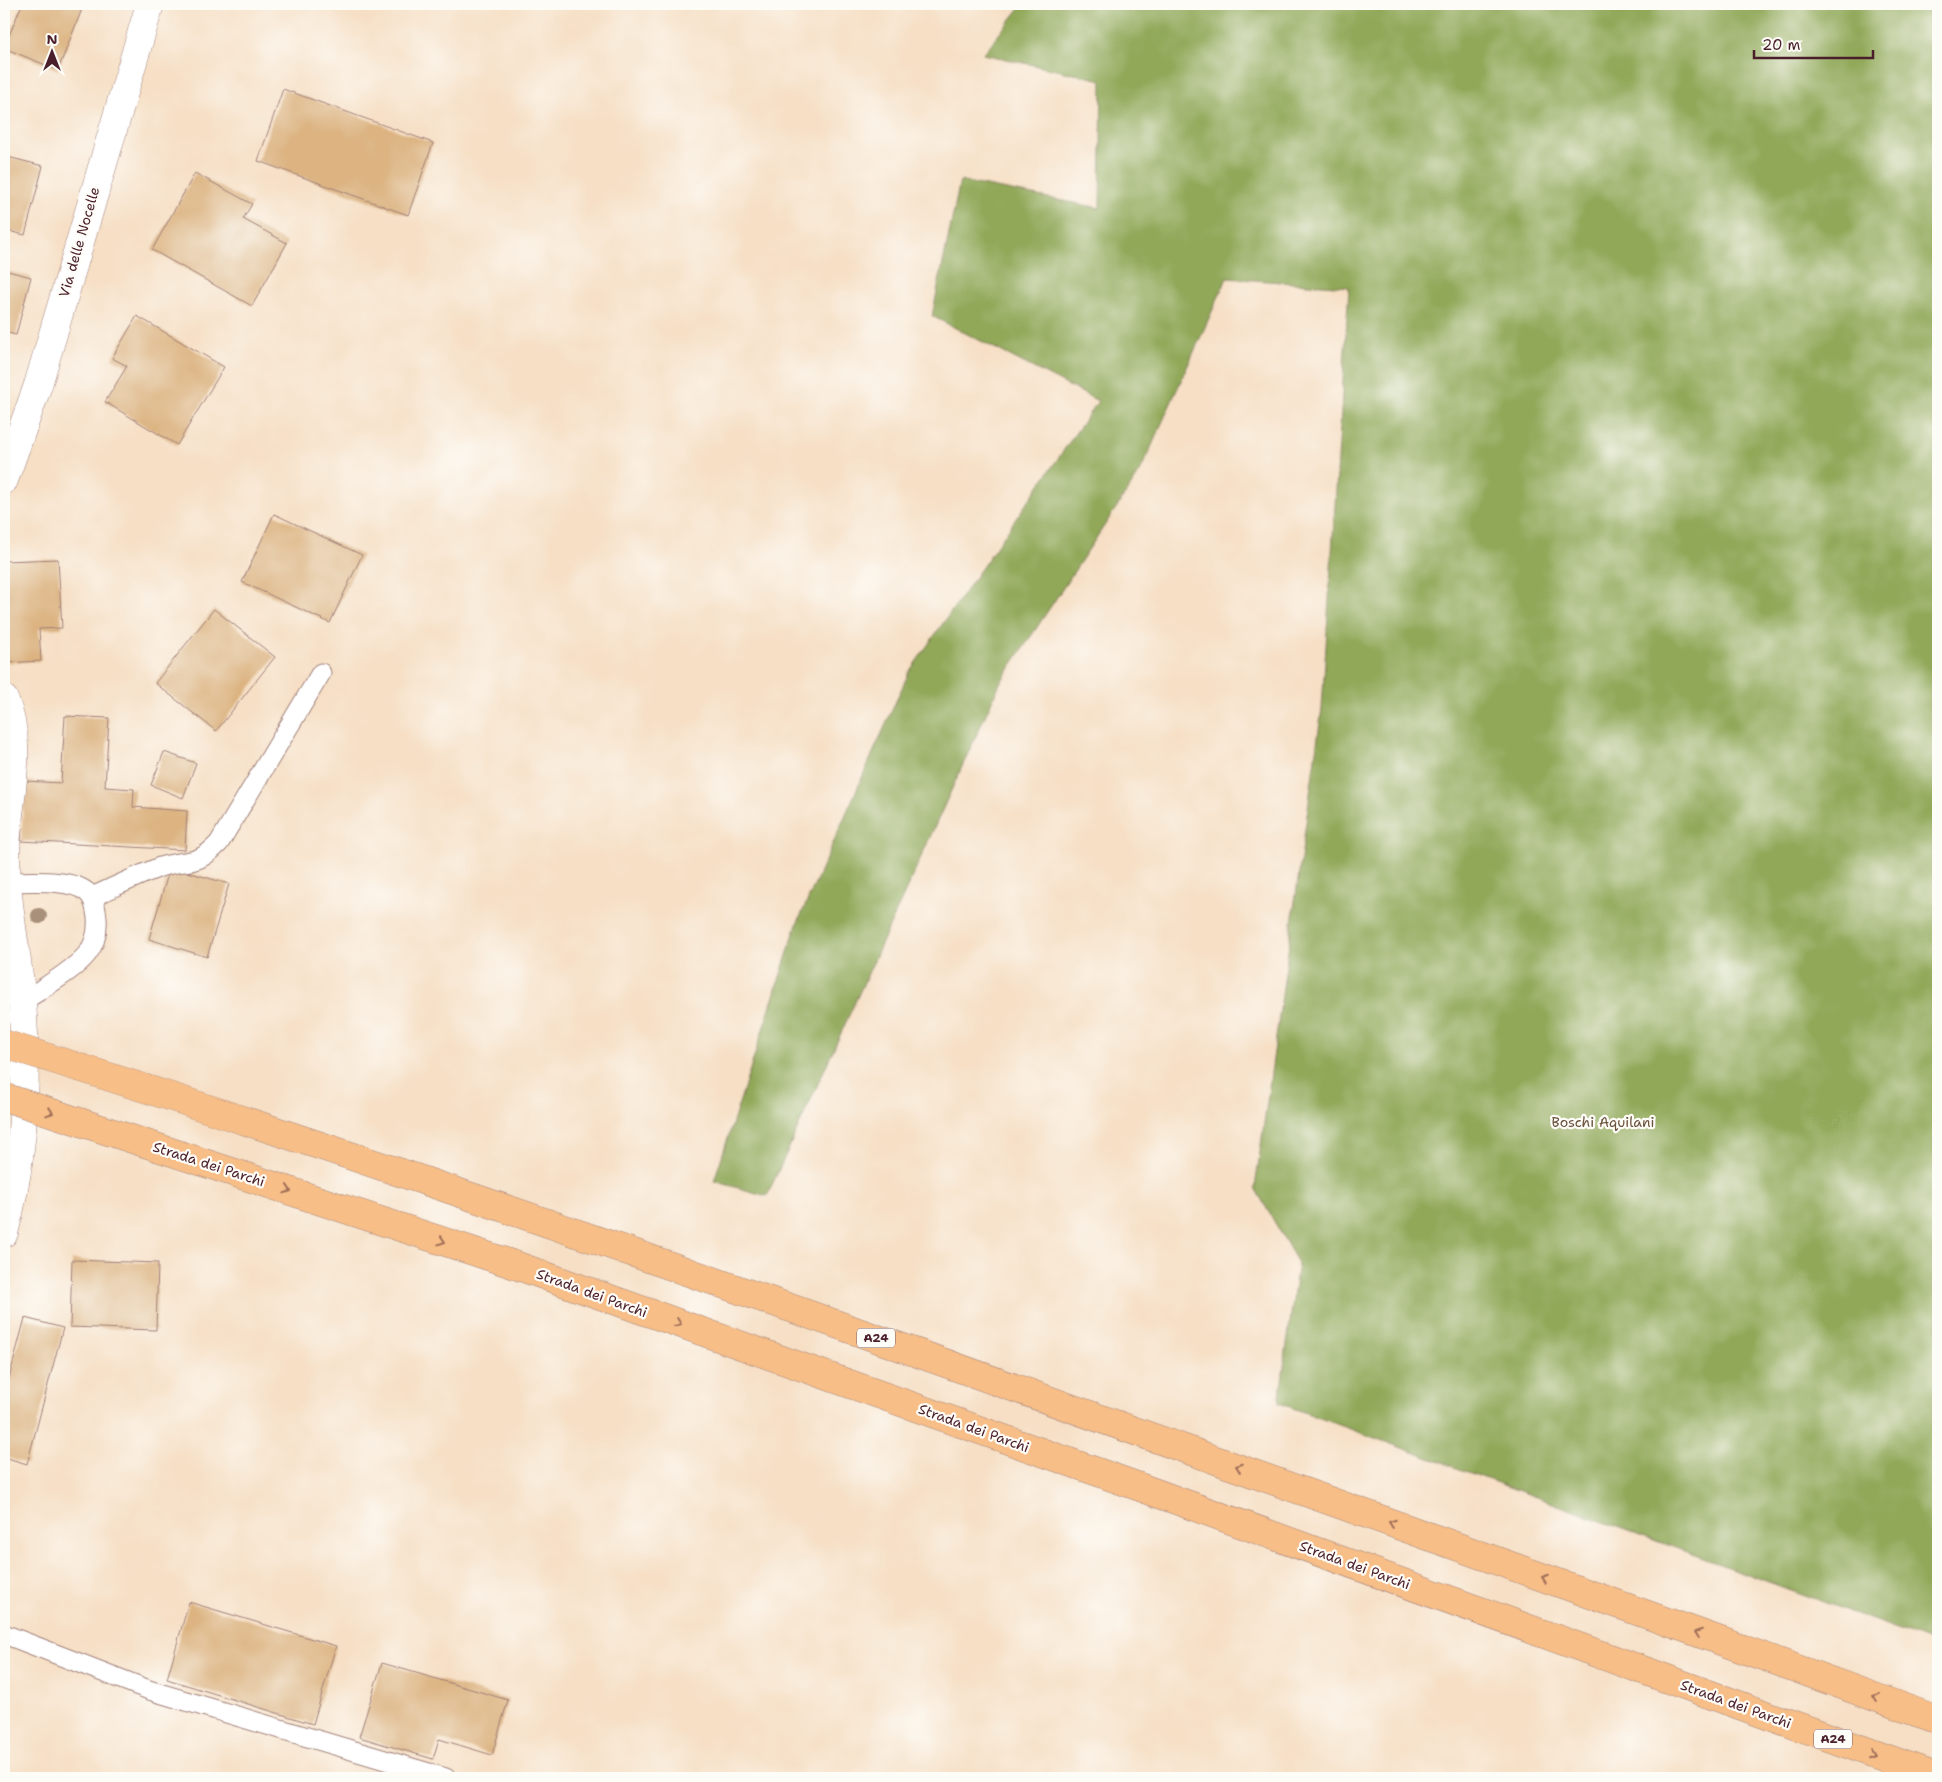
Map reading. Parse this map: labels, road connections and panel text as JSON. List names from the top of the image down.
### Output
{
  "streets": {
    "highway": ["Strada dei Parchi", "A24"],
    "street": ["Via delle Nocelle"]
  },
  "parks": ["Boschi Aquilani"],
  "scale_bar": "20 m",
  "north": "top"
}
